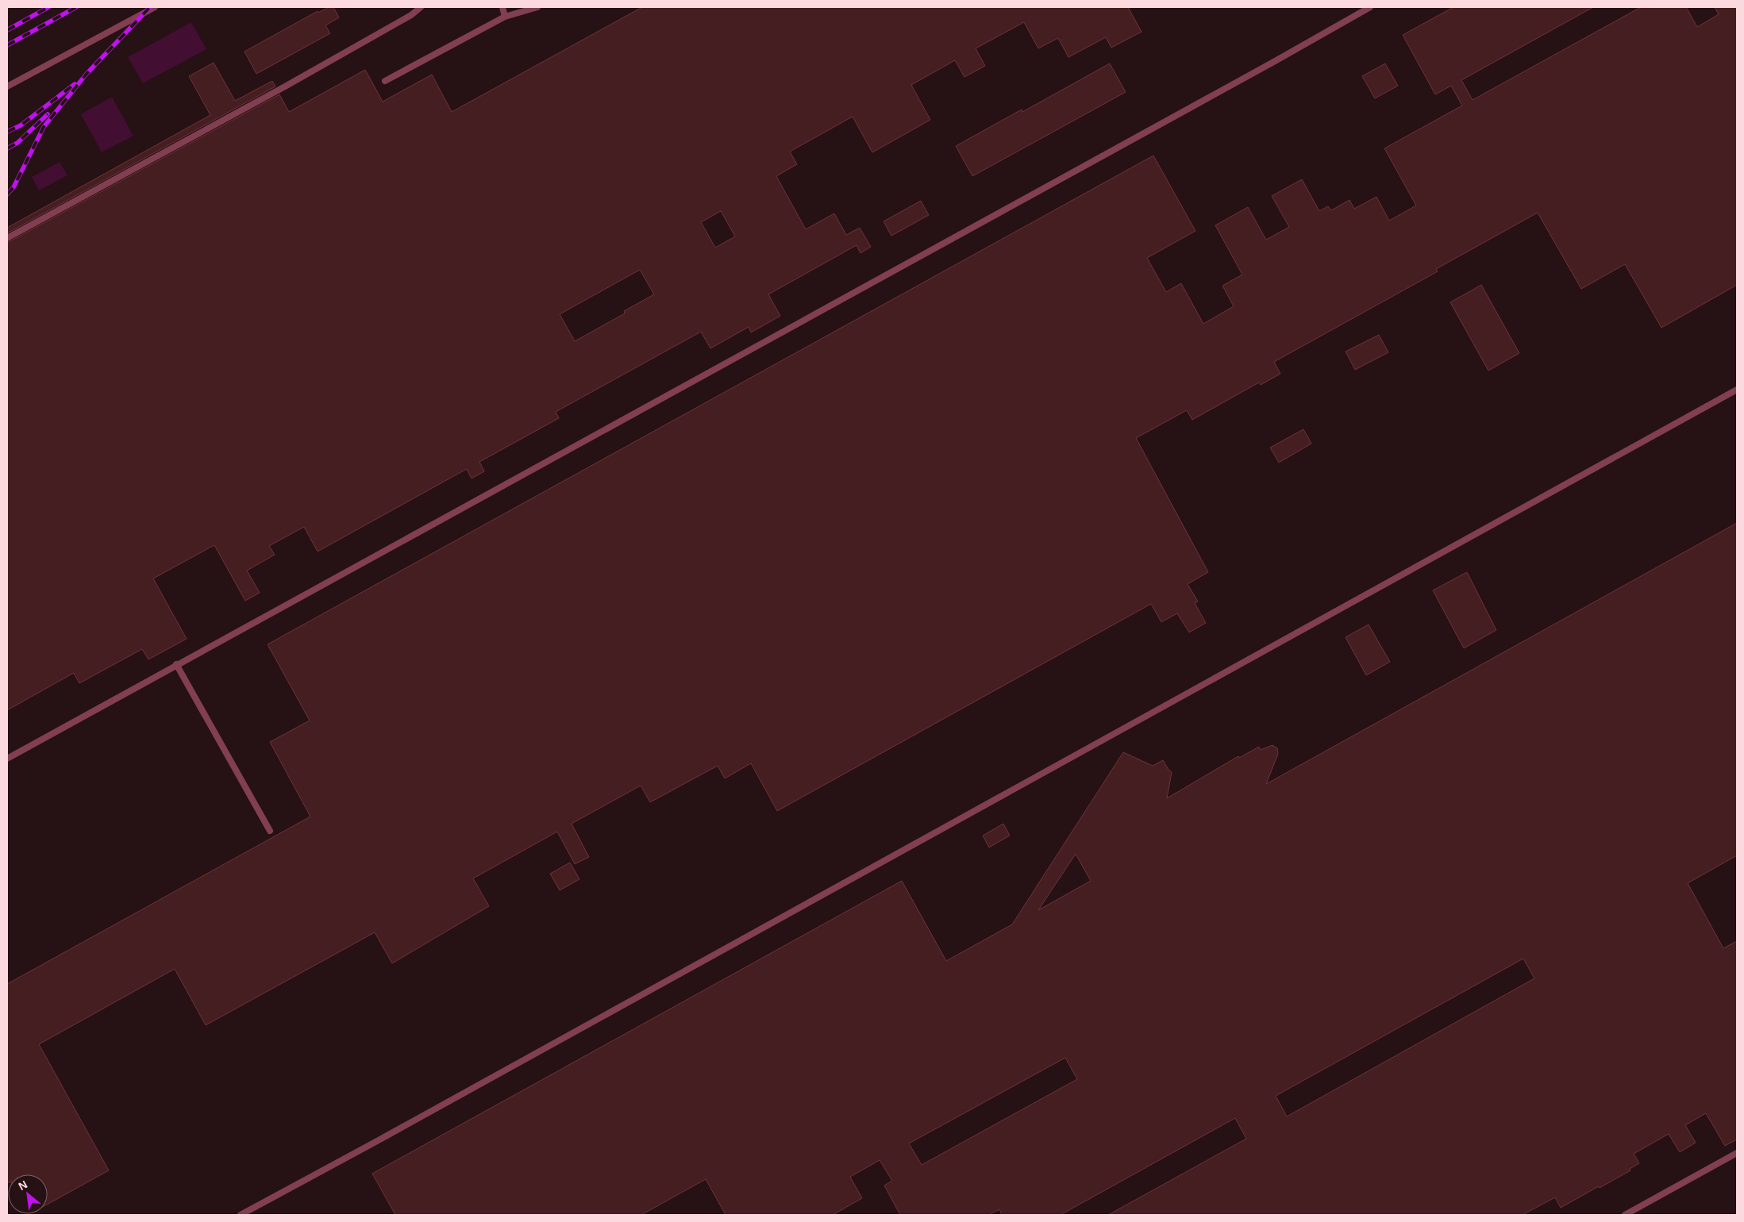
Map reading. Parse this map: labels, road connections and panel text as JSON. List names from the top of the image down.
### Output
{
  "north": "top left"
}
